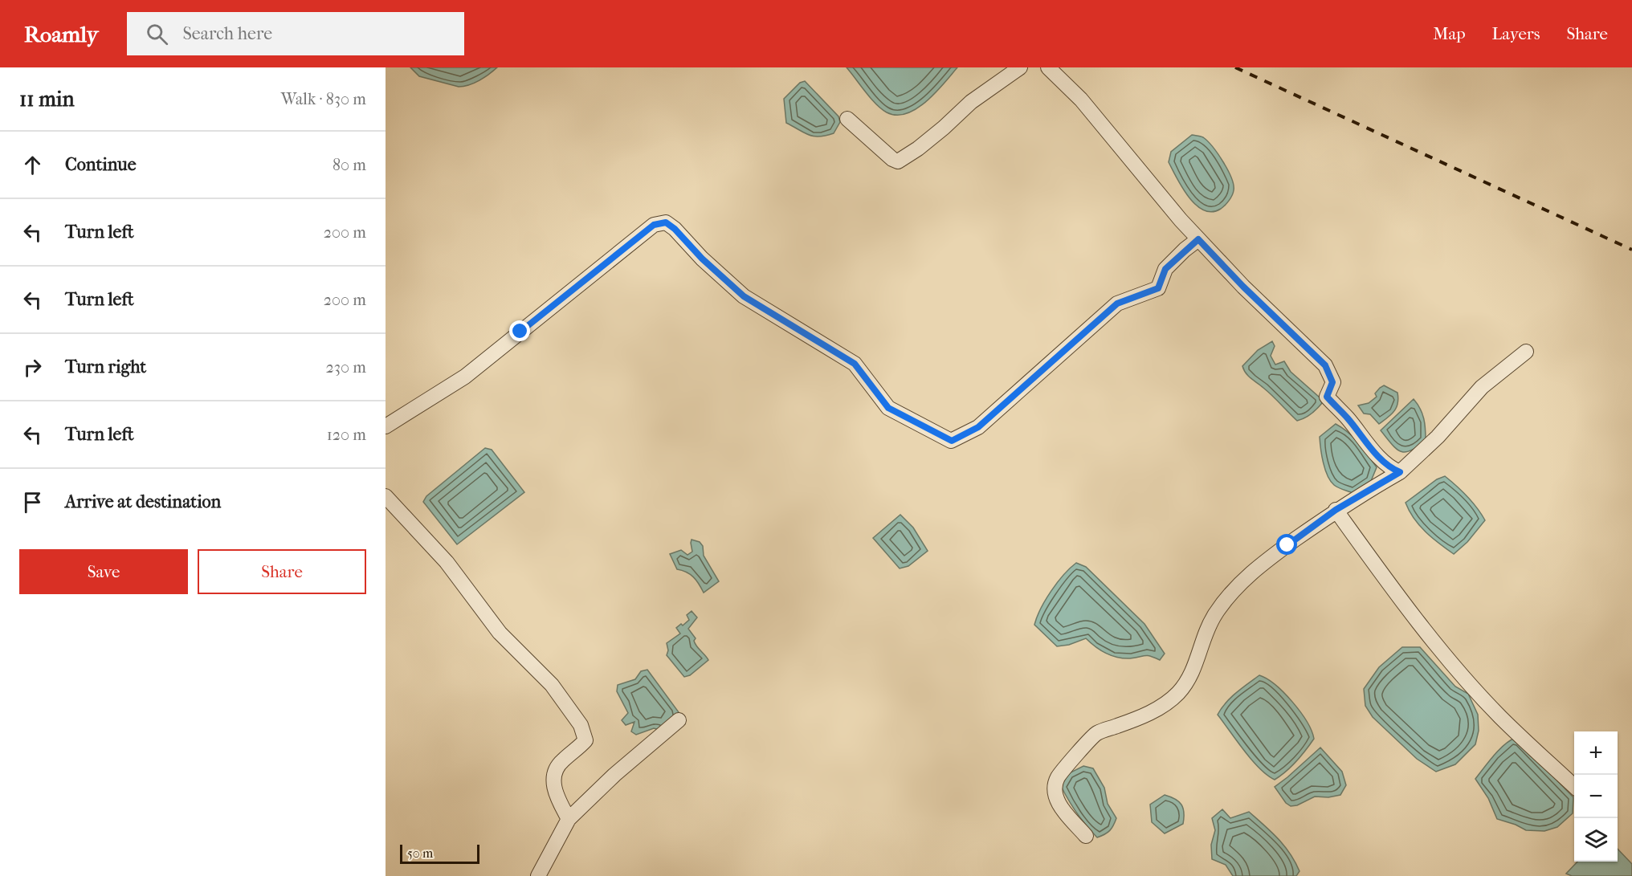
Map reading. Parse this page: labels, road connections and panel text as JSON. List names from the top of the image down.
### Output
{
  "scale_bar": "50 m",
  "page": {
    "header": "Roamly",
    "search": "Search here",
    "nav": ["Map", "Layers", "Share"],
    "heading": ["11 min", "Walk · 830 m"],
    "list": [
      ["Continue", "80 m"],
      ["Turn left", "200 m"],
      ["Turn left", "200 m"],
      ["Turn right", "230 m"],
      ["Turn left", "120 m"],
      "Arrive at destination"
    ],
    "buttons": ["Save", "Share"],
    "map_buttons": ["+", "−"],
    "scale": "50 m"
  }
}
